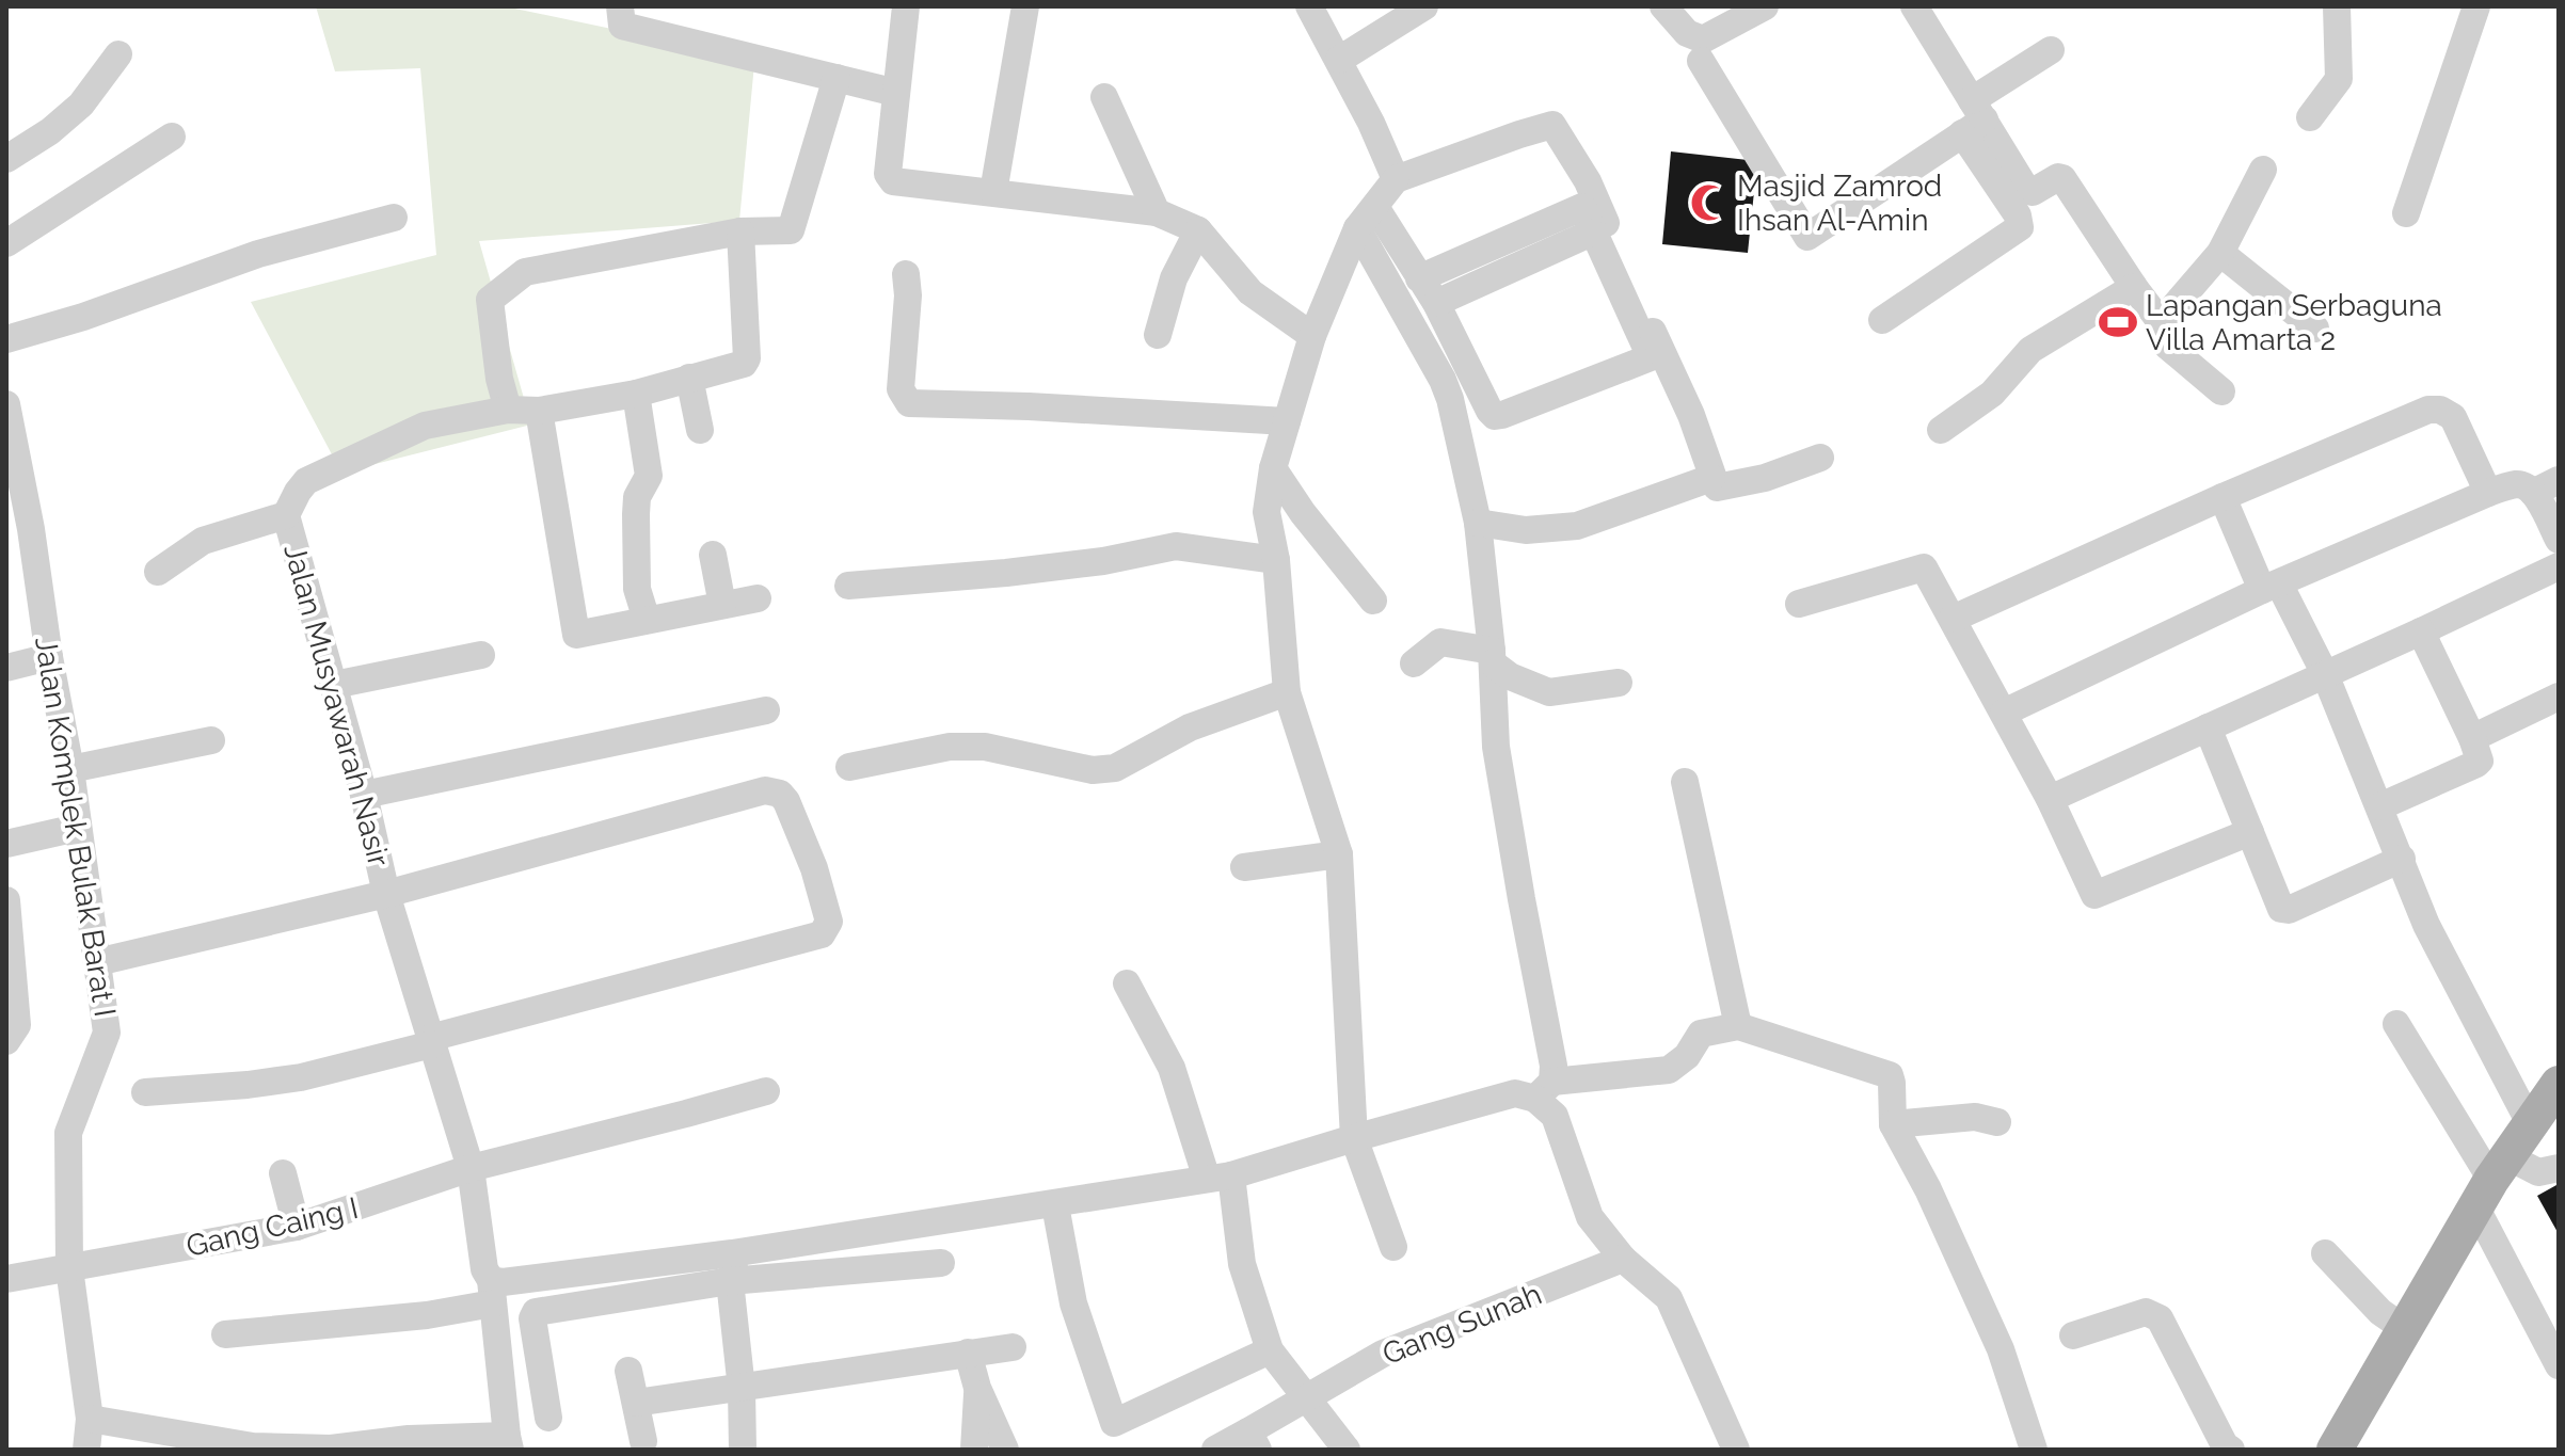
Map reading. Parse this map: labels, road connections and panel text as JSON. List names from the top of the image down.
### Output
{
  "streets": {
    "street": [
      "Jalan Musyawarah Nasir",
      "Jalan Komplek Bulak Barat I",
      "Gang Caing I",
      "Gang Sunah"
    ]
  },
  "crossings": [
    ["Jalan Musyawarah Nasir", "Gang Caing I"],
    ["Jalan Komplek Bulak Barat I", "Gang Caing I"]
  ],
  "places": {
    "mosque": ["Masjid Zamrod Ihsan Al-Amin"],
    "sports": ["Lapangan Serbaguna Villa Amarta 2"]
  }
}
